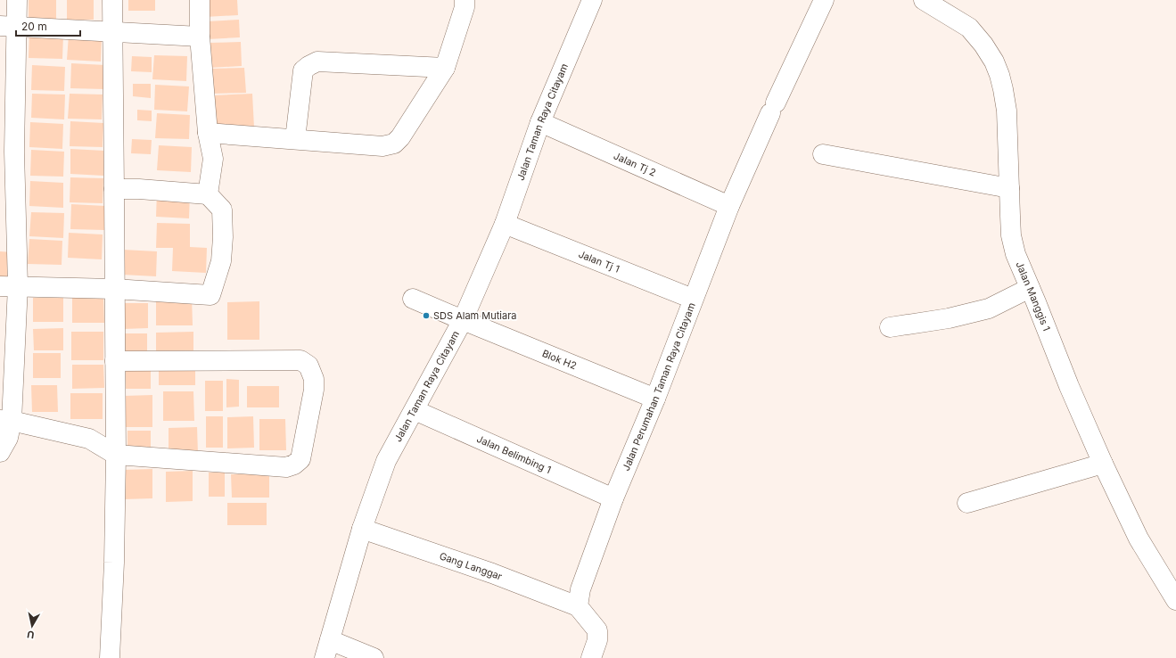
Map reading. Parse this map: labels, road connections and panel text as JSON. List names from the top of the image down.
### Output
{
  "streets": {
    "street": [
      "Jalan Taman Raya Citayam",
      "Jalan Tj 2",
      "Jalan Tj 1",
      "Jalan Manggis 1",
      "Blok H2",
      "Jalan Perumahan Taman Raya Citayam",
      "Jalan Belimbing 1",
      "Gang Langgar"
    ]
  },
  "crossings": [
    ["Jalan Taman Raya Citayam", "Jalan Tj 2"],
    ["Jalan Taman Raya Citayam", "Jalan Tj 1"],
    ["Jalan Taman Raya Citayam", "Blok H2"],
    ["Jalan Taman Raya Citayam", "Jalan Belimbing 1"],
    ["Jalan Taman Raya Citayam", "Gang Langgar"],
    ["Jalan Tj 2", "Jalan Perumahan Taman Raya Citayam"],
    ["Jalan Tj 1", "Jalan Perumahan Taman Raya Citayam"],
    ["Blok H2", "Jalan Perumahan Taman Raya Citayam"],
    ["Jalan Perumahan Taman Raya Citayam", "Jalan Belimbing 1"],
    ["Jalan Perumahan Taman Raya Citayam", "Gang Langgar"]
  ],
  "places": ["SDS Alam Mutiara"],
  "scale_bar": "20 m",
  "north": "bottom"
}
